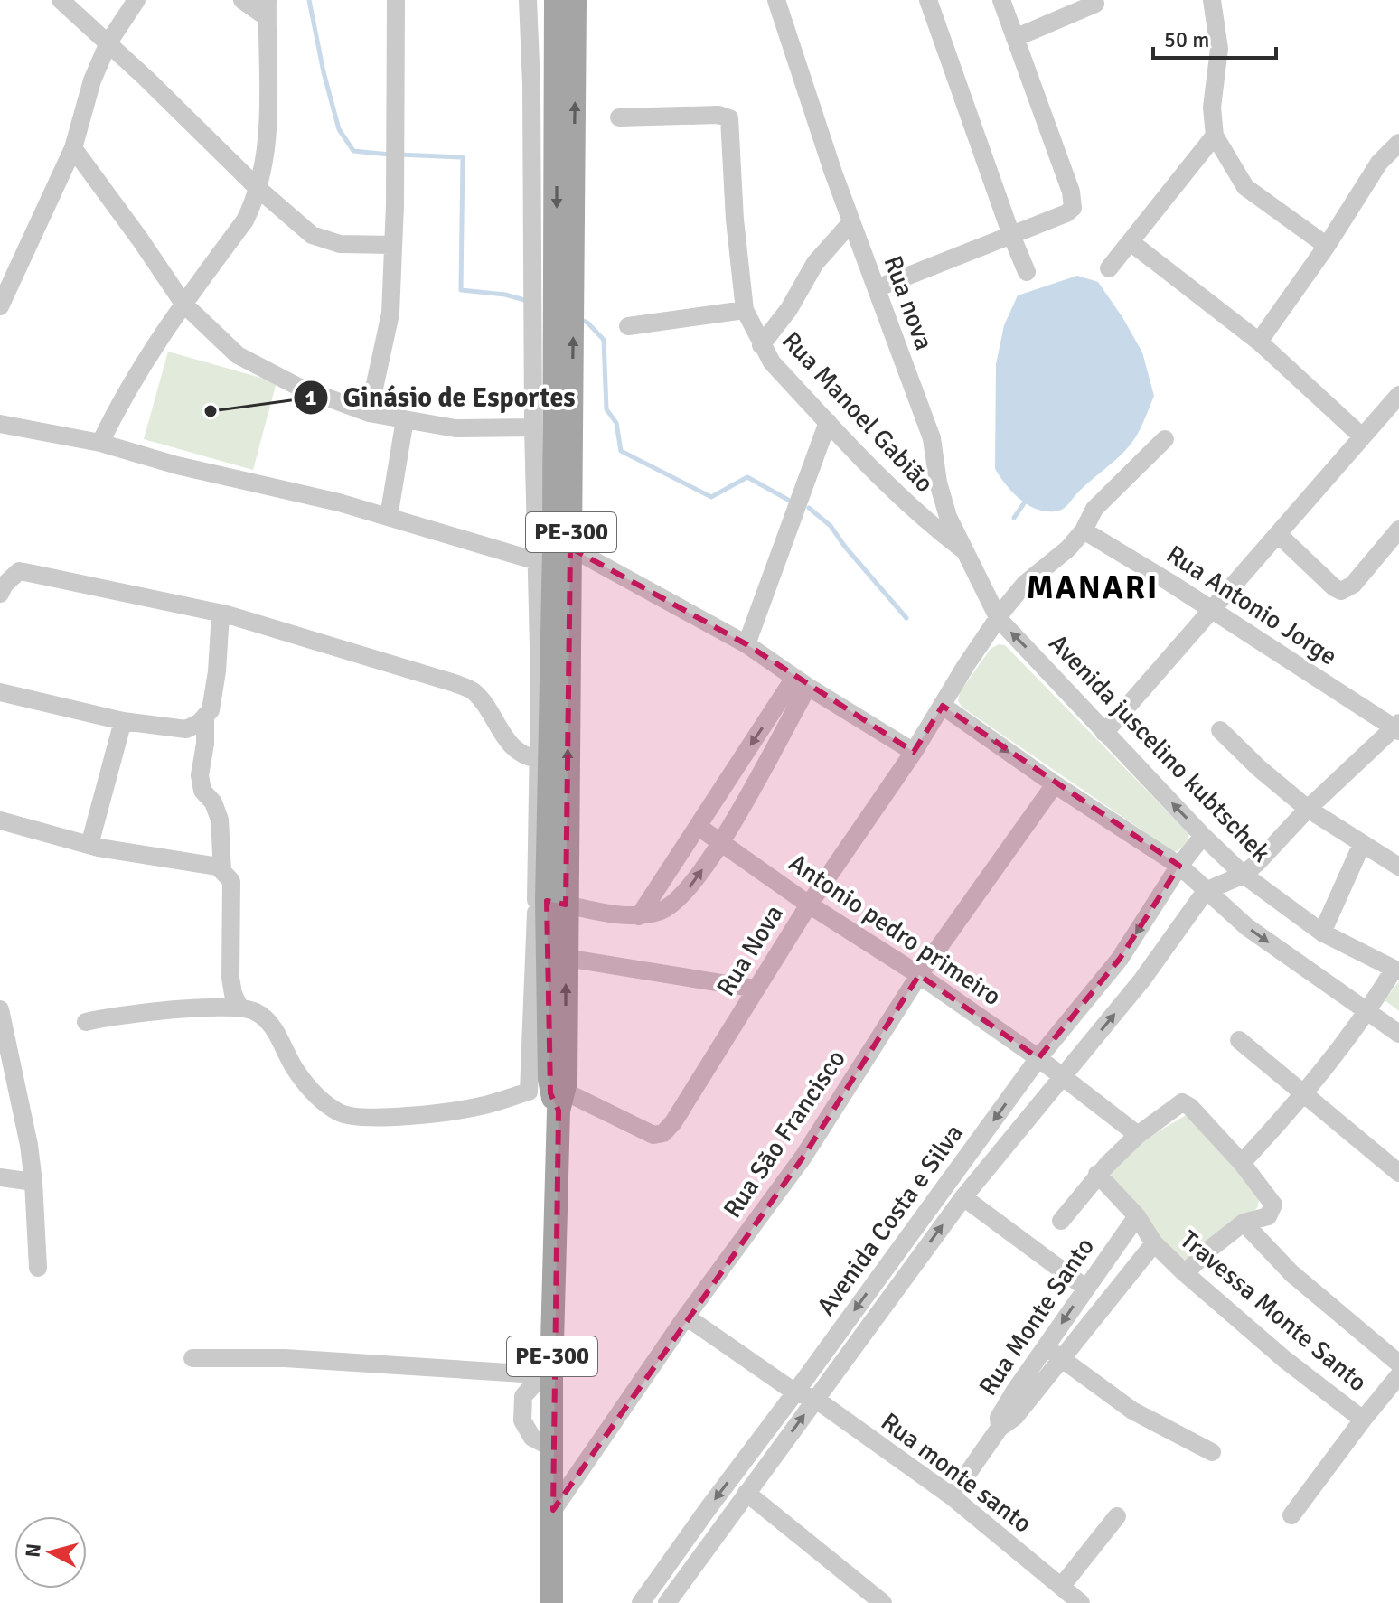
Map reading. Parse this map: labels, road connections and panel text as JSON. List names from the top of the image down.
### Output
{
  "streets": {
    "main road": ["PE-300"],
    "street": [
      "Rua nova",
      "Rua Manoel Gabião",
      "Rua Antonio Jorge",
      "Avenida juscelino kubtschek",
      "Antonio pedro primeiro",
      "Rua Nova",
      "Rua São Francisco",
      "Avenida Costa e Silva",
      "Travessa Monte Santo",
      "Rua Monte Santo",
      "Rua monte santo"
    ]
  },
  "crossings": [
    ["Rua nova", "Rua Manoel Gabião"],
    ["Rua nova", "Avenida juscelino kubtschek"],
    ["PE-300", "Rua Nova"],
    ["PE-300", "Rua São Francisco"],
    ["Avenida juscelino kubtschek", "Avenida Costa e Silva"],
    ["Antonio pedro primeiro", "Rua Nova"],
    ["Antonio pedro primeiro", "Rua São Francisco"],
    ["Antonio pedro primeiro", "Avenida Costa e Silva"],
    ["Rua São Francisco", "Rua monte santo"],
    ["Avenida Costa e Silva", "Rua monte santo"],
    ["Travessa Monte Santo", "Rua Monte Santo"],
    ["Rua Monte Santo", "Rua monte santo"]
  ],
  "districts": ["MANARI"],
  "places": ["Ginásio de Esportes"],
  "scale_bar": "50 m",
  "north": "left"
}
